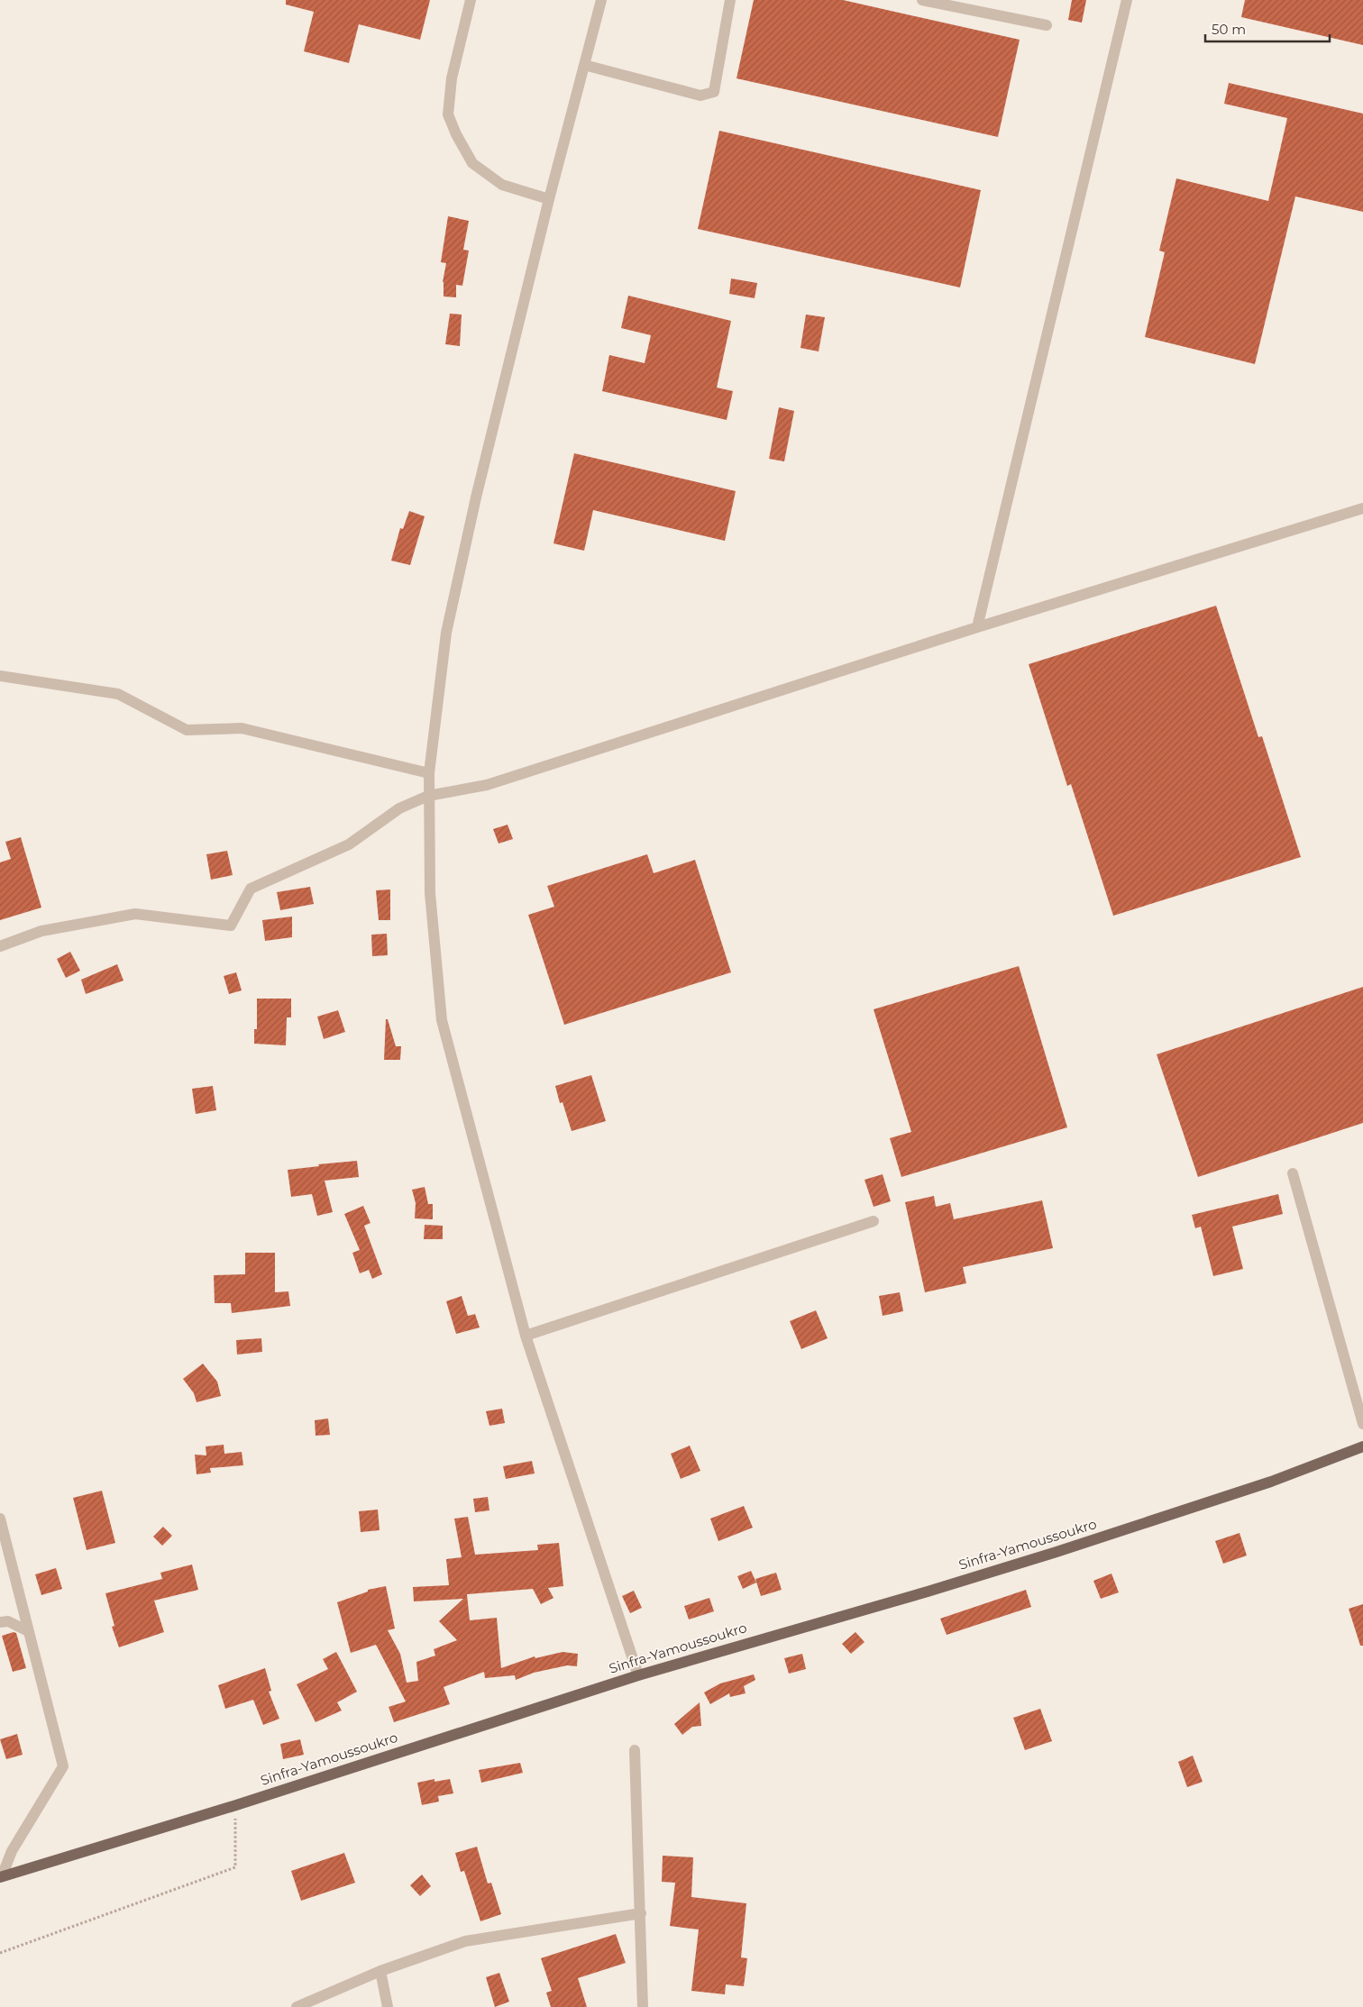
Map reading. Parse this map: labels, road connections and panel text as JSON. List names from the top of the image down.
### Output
{
  "streets": {
    "main road": ["Sinfra-Yamoussoukro"]
  },
  "scale_bar": "50 m"
}
